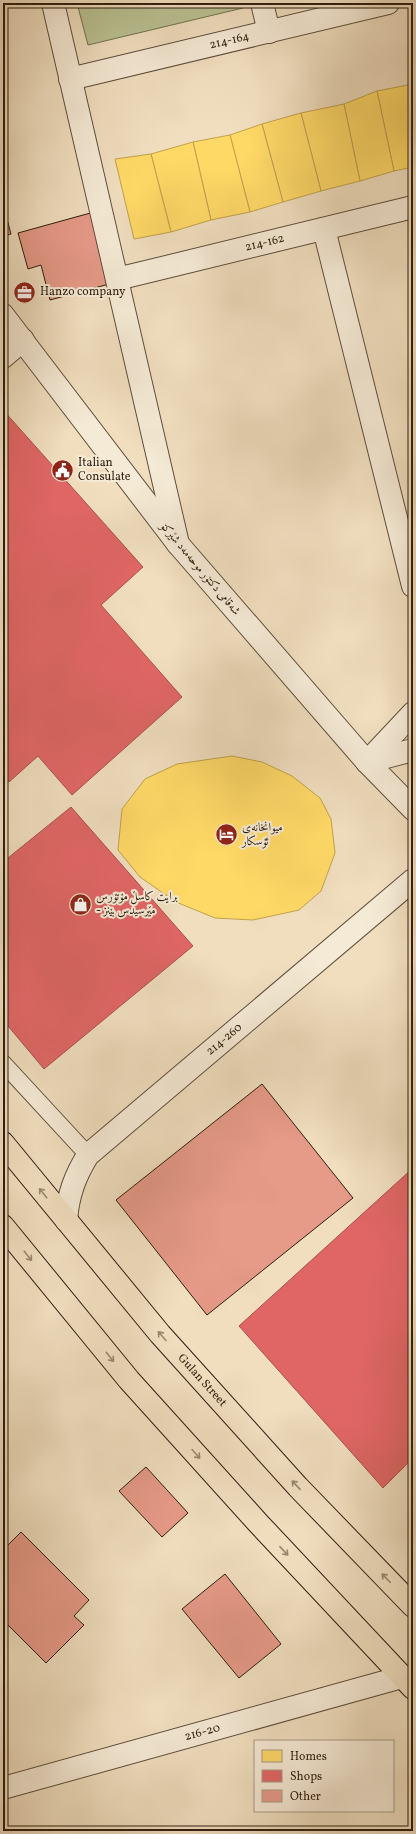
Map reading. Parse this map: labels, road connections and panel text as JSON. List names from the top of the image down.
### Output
{
  "streets": {
    "main road": ["Gulan Street"],
    "street": [
      "214-164",
      "214-162",
      "شەقامی دکتۆر موحەمەد شێرکۆ",
      "214-260",
      "216-20"
    ]
  },
  "crossings": [
    ["214-260", "Gulan Street"]
  ],
  "places": {
    "office": ["Hanzo company"],
    "public building": ["Italian Consulate"],
    "hotel": ["میوانخانەی ئۆسکار"],
    "shop": ["برایت کاسڵ مۆتۆرس - مێرسیدس بێنز"]
  },
  "legend": ["Homes", "Shops", "Other"]
}
